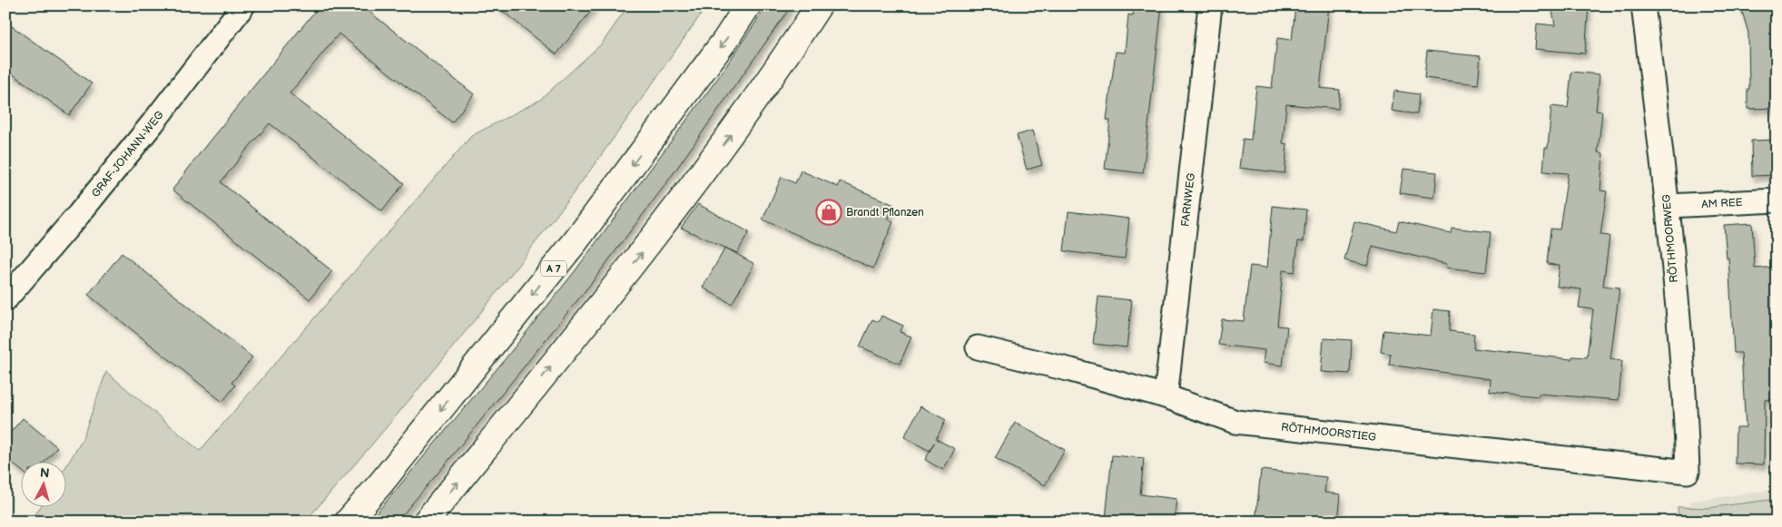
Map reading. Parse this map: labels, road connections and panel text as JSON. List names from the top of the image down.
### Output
{
  "streets": {
    "highway": ["A 7"],
    "street": [
      "GRAF-JOHANN-WEG",
      "FARNWEG",
      "AM REE",
      "RÖTHMOORWEG",
      "RÖTHMOORSTIEG"
    ]
  },
  "crossings": [
    ["FARNWEG", "RÖTHMOORSTIEG"],
    ["AM REE", "RÖTHMOORWEG"],
    ["RÖTHMOORWEG", "RÖTHMOORSTIEG"]
  ],
  "places": {
    "shop": ["Brandt Pflanzen"]
  },
  "north": "top"
}
